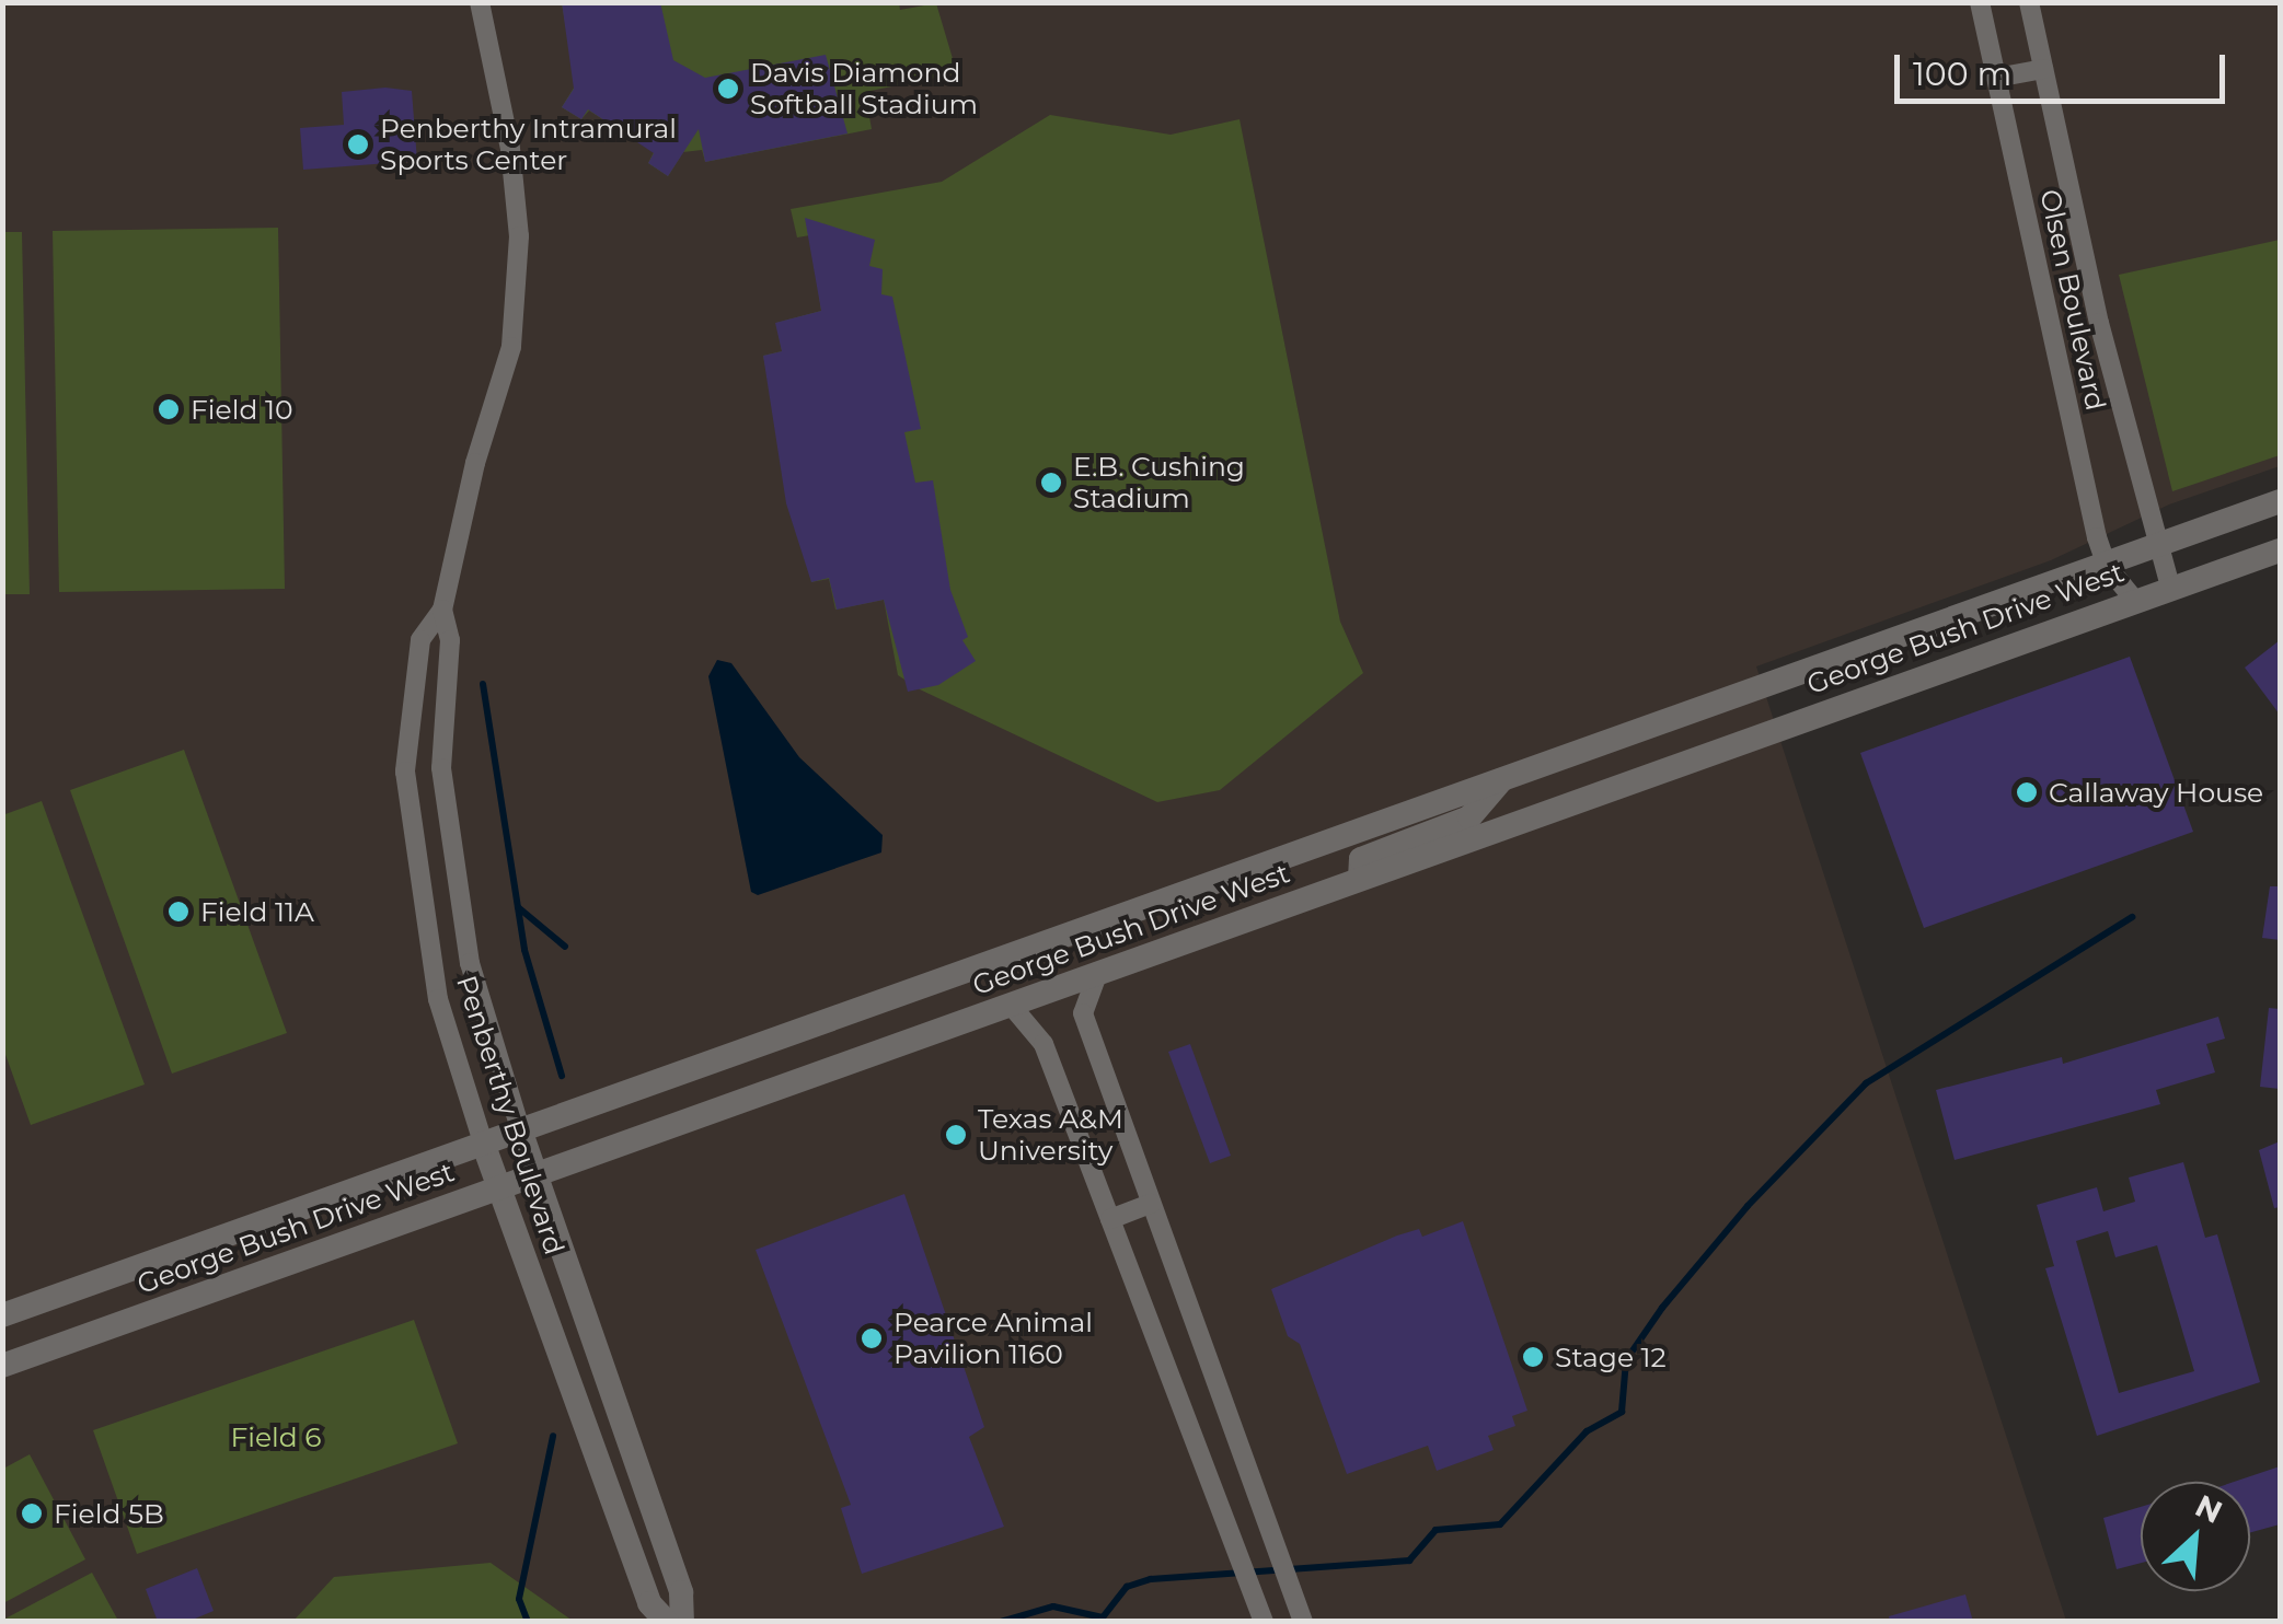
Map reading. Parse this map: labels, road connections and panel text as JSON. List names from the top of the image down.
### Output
{
  "streets": {
    "main road": ["George Bush Drive West", "Penberthy Boulevard"],
    "street": ["Olsen Boulevard"]
  },
  "crossings": [
    ["Olsen Boulevard", "George Bush Drive West"],
    ["George Bush Drive West", "Penberthy Boulevard"]
  ],
  "parks": ["Field 6"],
  "places": [
    "Davis Diamond Softball Stadium",
    "Penberthy Intramural Sports Center",
    "Field 10",
    "E.B. Cushing Stadium",
    "Callaway House",
    "Field 11A",
    "Texas A&M University",
    "Pearce Animal Pavilion 1160",
    "Stage 12",
    "Field 5B"
  ],
  "scale_bar": "100 m",
  "north": "top right"
}
